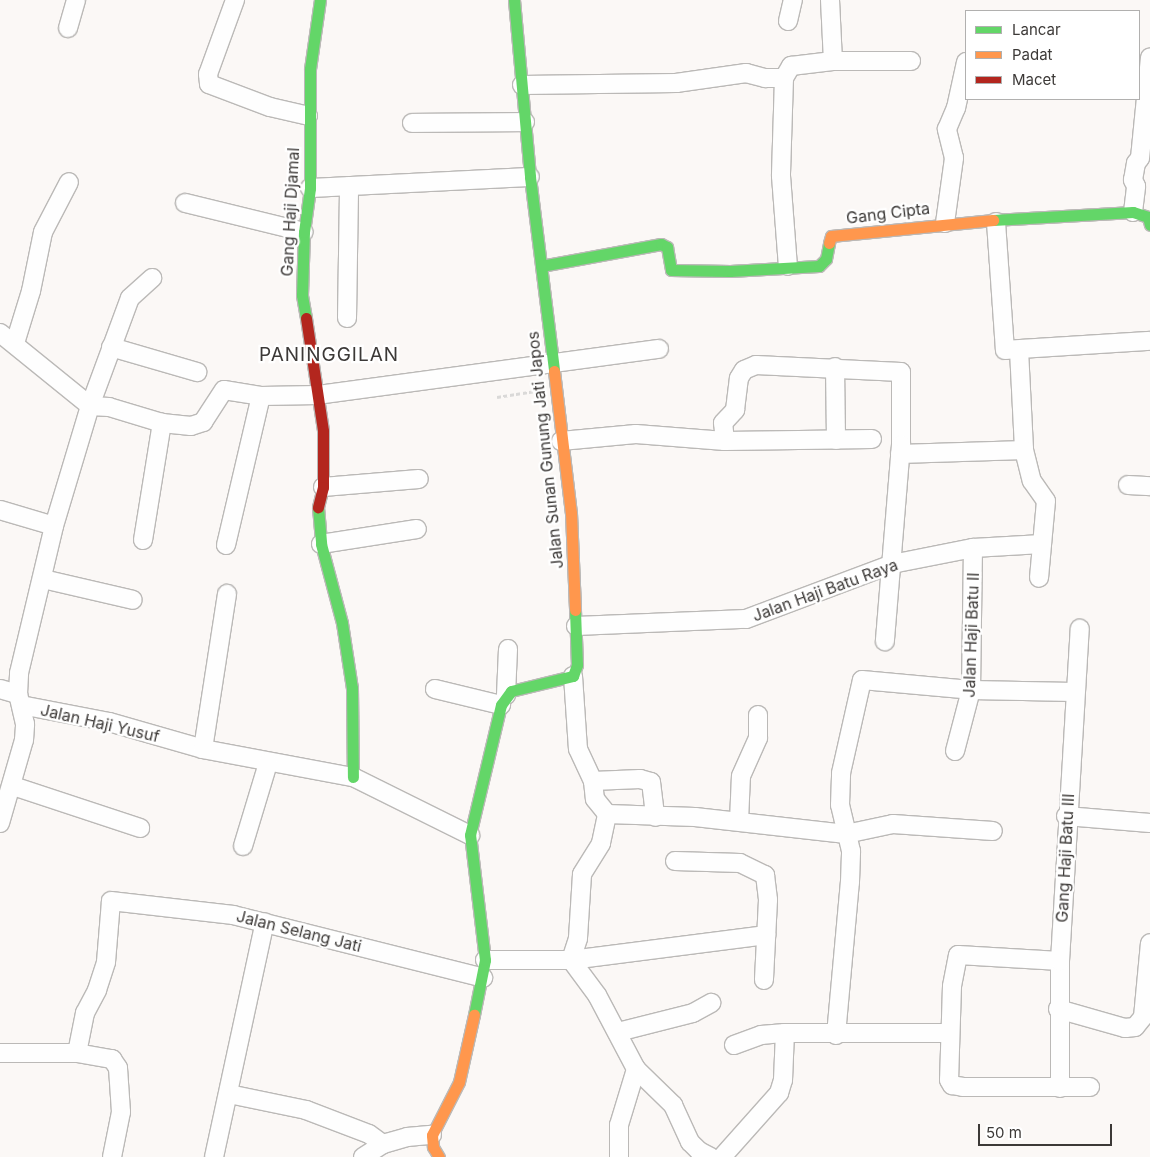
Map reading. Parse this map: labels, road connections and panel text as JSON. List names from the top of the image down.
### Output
{
  "streets": {
    "street": [
      "Gang Haji Djamal",
      "Gang Cipta",
      "Jalan Sunan Gunung Jati Japos",
      "Jalan Haji Batu Raya",
      "Jalan Haji Batu II",
      "Jalan Haji Yusuf",
      "Gang Haji Batu III",
      "Jalan Selang Jati"
    ]
  },
  "crossings": [
    ["Gang Haji Djamal", "Jalan Haji Yusuf"],
    ["Gang Cipta", "Jalan Sunan Gunung Jati Japos"],
    ["Jalan Sunan Gunung Jati Japos", "Jalan Haji Batu Raya"],
    ["Jalan Haji Batu Raya", "Jalan Haji Batu II"]
  ],
  "districts": ["PANINGGILAN"],
  "legend": ["Lancar", "Padat", "Macet"],
  "scale_bar": "50 m"
}
